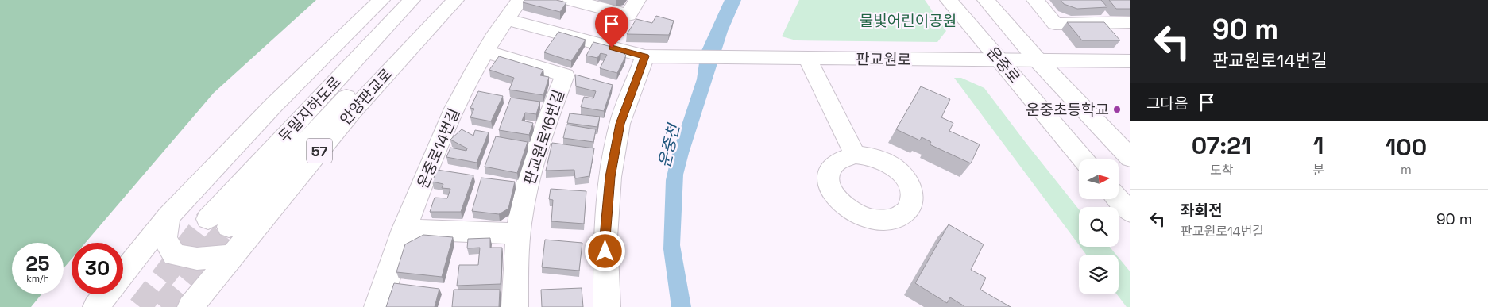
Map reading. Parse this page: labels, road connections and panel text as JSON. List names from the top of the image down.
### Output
{
  "streets": {
    "main road": [
      "판교원로",
      "운중로",
      "안양판교로",
      "두밀지하도로",
      "판교원로16번길",
      "운중로14번길",
      "57"
    ]
  },
  "crossings": [
    ["판교원로", "운중로"],
    ["판교원로16번길", "운중로14번길"]
  ],
  "water": ["운중천"],
  "parks": ["물빛어린이공원"],
  "places": ["운중초등학교"],
  "north": "right",
  "page": {
    "turn": ["90 m", "판교원로14번길"],
    "then": "그다음",
    "eta": [
      "07:21",
      "도착",
      "1",
      "분",
      "100",
      "m"
    ],
    "list": [
      {
        "name": "좌회전",
        "note": "판교원로14번길",
        "value": "90 m"
      }
    ],
    "speed": "25 km/h",
    "limit": "30"
  }
}
